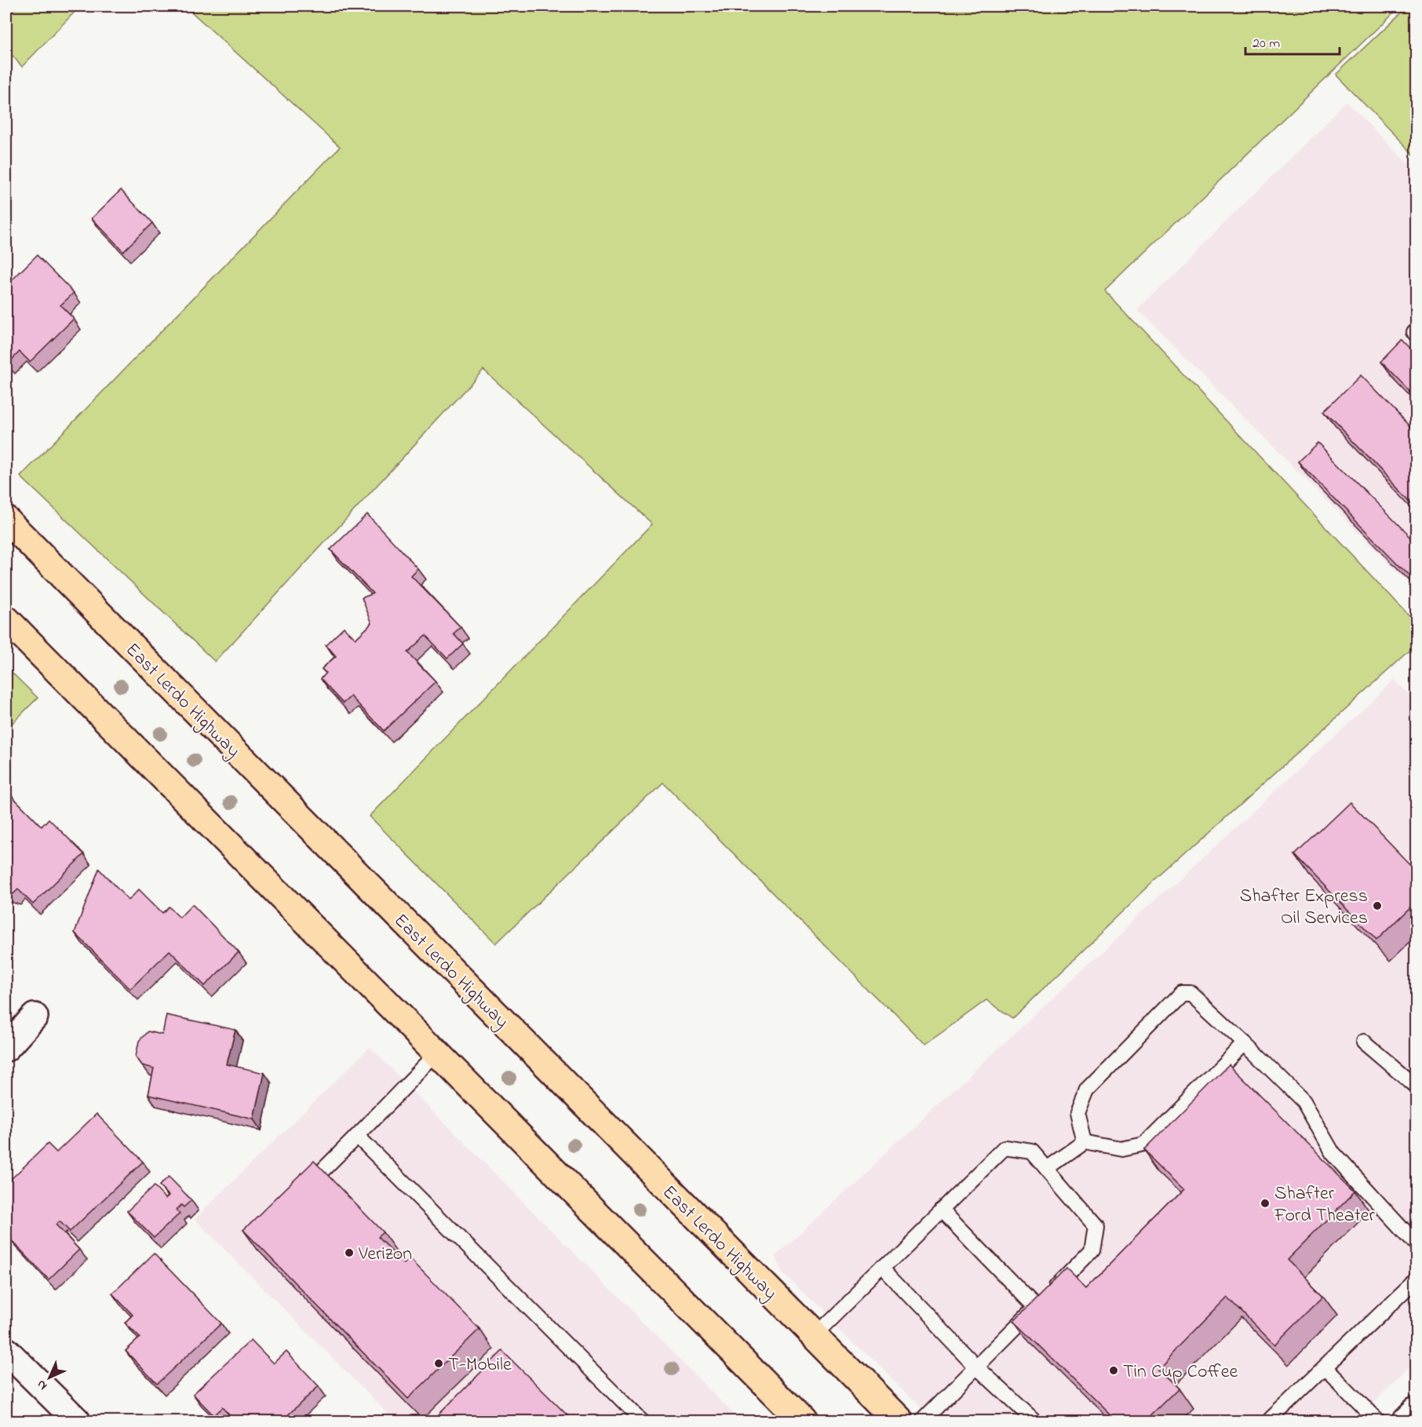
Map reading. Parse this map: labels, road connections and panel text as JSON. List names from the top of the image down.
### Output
{
  "streets": {
    "main road": ["East Lerdo Highway"]
  },
  "places": [
    "Shafter Express Oil Services",
    "Shafter Ford Theater",
    "Verizon",
    "T-Mobile",
    "Tin Cup Coffee"
  ],
  "scale_bar": "20 m",
  "north": "bottom left"
}
